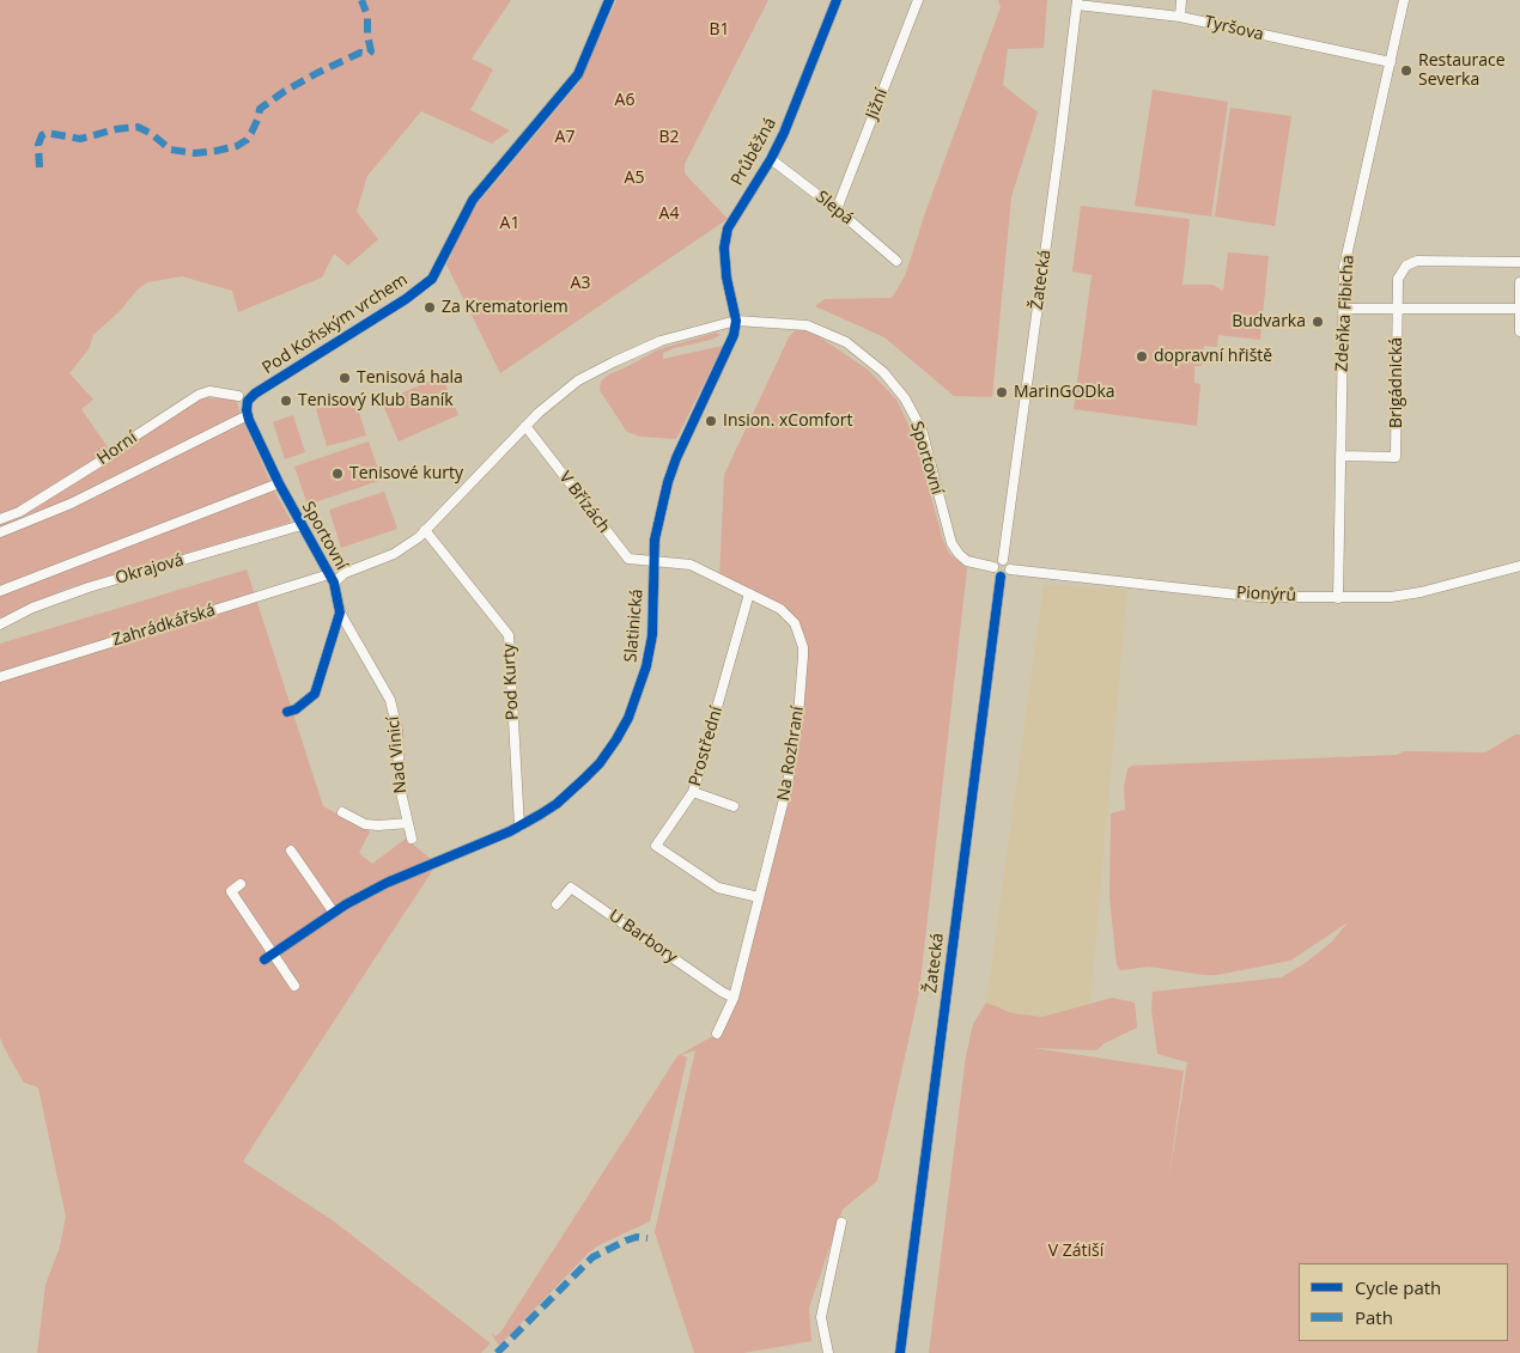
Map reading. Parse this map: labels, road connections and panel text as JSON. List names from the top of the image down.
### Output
{
  "streets": {
    "street": [
      "Tyršova",
      "Jižní",
      "Průběžná",
      "Slepá",
      "Žatecká",
      "Zdeňka Fibicha",
      "Pod Koňským vrchem",
      "Brigádnická",
      "Horní",
      "Sportovní",
      "V Břízách",
      "Okrajová",
      "Pionýrů",
      "Zahrádkářská",
      "Slatinická",
      "Pod Kurty",
      "Prostřední",
      "Na Rozhraní",
      "Nad Vinicí",
      "U Barbory"
    ]
  },
  "crossings": [
    ["Tyršova", "Žatecká"],
    ["Tyršova", "Zdeňka Fibicha"],
    ["Jižní", "Slepá"],
    ["Průběžná", "Slepá"],
    ["Průběžná", "Sportovní"],
    ["Průběžná", "Slatinická"],
    ["Žatecká", "Sportovní"],
    ["Žatecká", "Pionýrů"],
    ["Zdeňka Fibicha", "Brigádnická"],
    ["Zdeňka Fibicha", "Pionýrů"],
    ["Pod Koňským vrchem", "Sportovní"],
    ["Sportovní", "V Břízách"],
    ["Sportovní", "Okrajová"],
    ["Sportovní", "Pionýrů"],
    ["Sportovní", "Zahrádkářská"],
    ["Sportovní", "Slatinická"],
    ["Sportovní", "Pod Kurty"],
    ["Sportovní", "Nad Vinicí"],
    ["V Břízách", "Slatinická"],
    ["V Břízách", "Na Rozhraní"],
    ["Slatinická", "Pod Kurty"],
    ["Slatinická", "Na Rozhraní"],
    ["Prostřední", "Na Rozhraní"],
    ["Na Rozhraní", "U Barbory"]
  ],
  "parks": [
    "B1",
    "A6",
    "A7",
    "B2",
    "A5",
    "A4",
    "A1",
    "A3",
    "V Zátiší"
  ],
  "places": [
    "Restaurace Severka",
    "Za Krematoriem",
    "Budvarka",
    "dopravní hřiště",
    "Tenisová hala",
    "MarinGODka",
    "Tenisový Klub Baník",
    "Insion. xComfort",
    "Tenisové kurty"
  ],
  "legend": ["Cycle path", "Path"]
}
